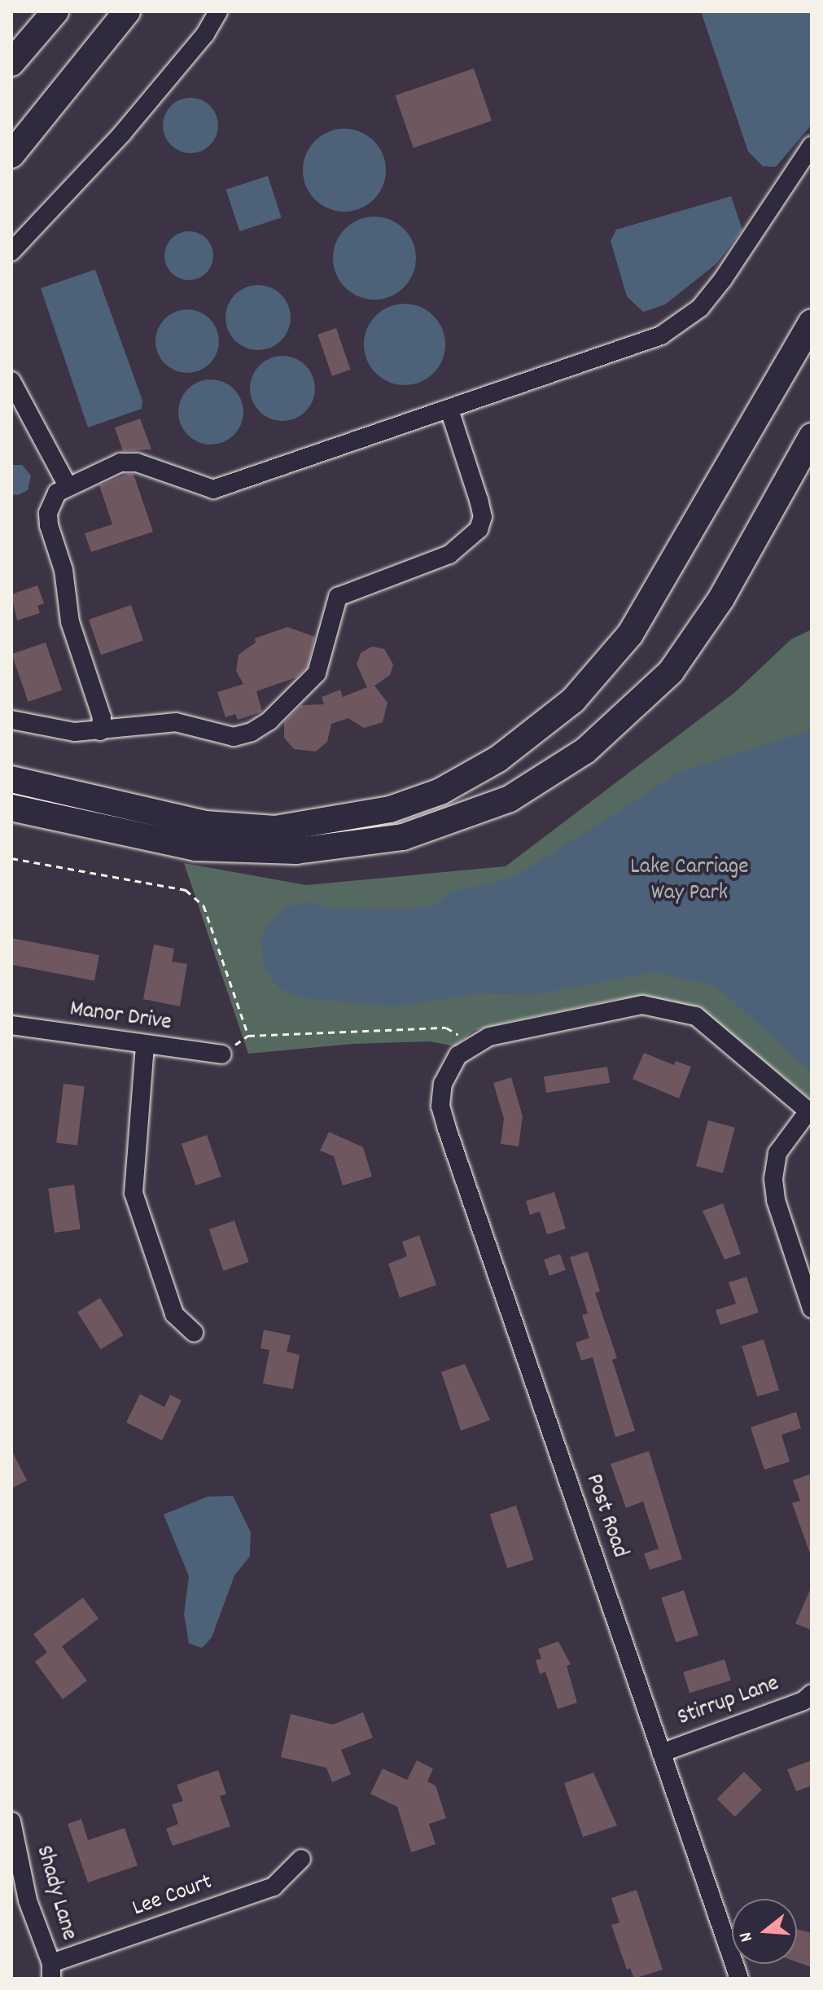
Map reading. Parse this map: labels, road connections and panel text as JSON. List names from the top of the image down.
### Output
{
  "streets": {
    "street": [
      "Manor Drive",
      "Post Road",
      "Stirrup Lane",
      "Shady Lane",
      "Lee Court"
    ]
  },
  "crossings": [
    ["Post Road", "Stirrup Lane"],
    ["Shady Lane", "Lee Court"]
  ],
  "parks": ["Lake Carriage Way Park"],
  "north": "left"
}
